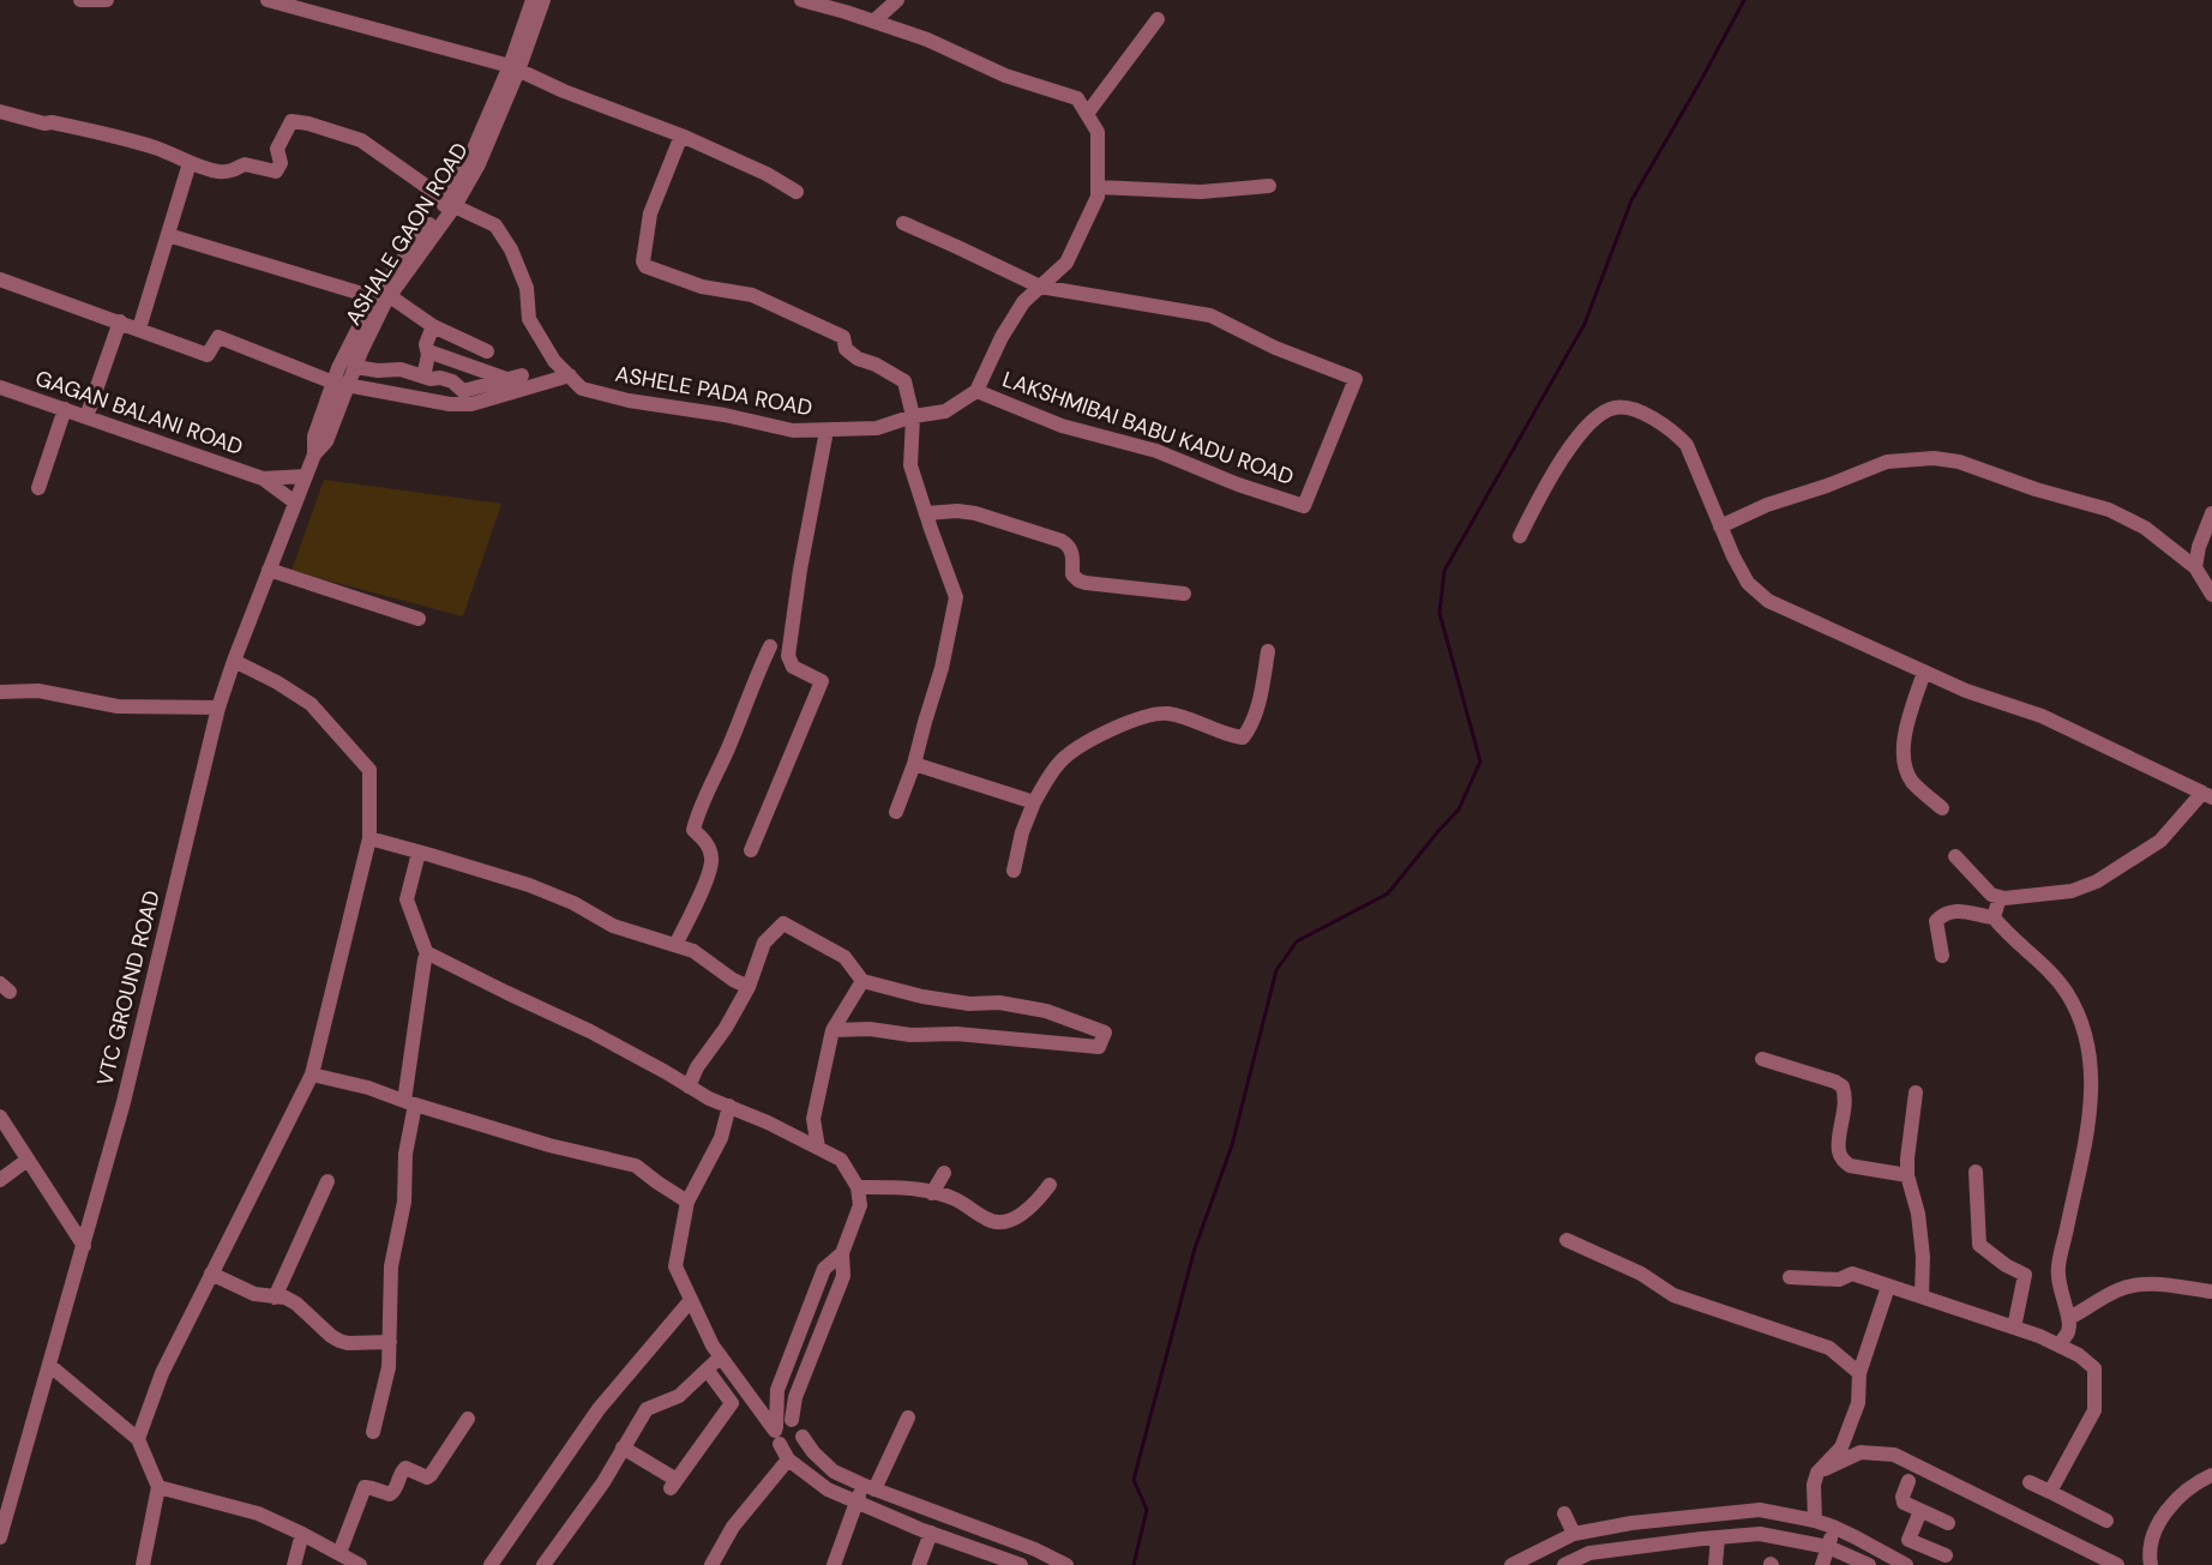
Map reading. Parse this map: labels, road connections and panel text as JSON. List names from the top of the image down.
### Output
{
  "streets": {
    "street": [
      "ASHALE GAON ROAD",
      "ASHELE PADA ROAD",
      "GAGAN BALANI ROAD",
      "LAKSHMIBAI BABU KADU ROAD",
      "VTC GROUND ROAD"
    ]
  },
  "crossings": [
    ["ASHALE GAON ROAD", "ASHELE PADA ROAD"],
    ["ASHALE GAON ROAD", "VTC GROUND ROAD"],
    ["ASHELE PADA ROAD", "LAKSHMIBAI BABU KADU ROAD"],
    ["GAGAN BALANI ROAD", "VTC GROUND ROAD"]
  ]
}
